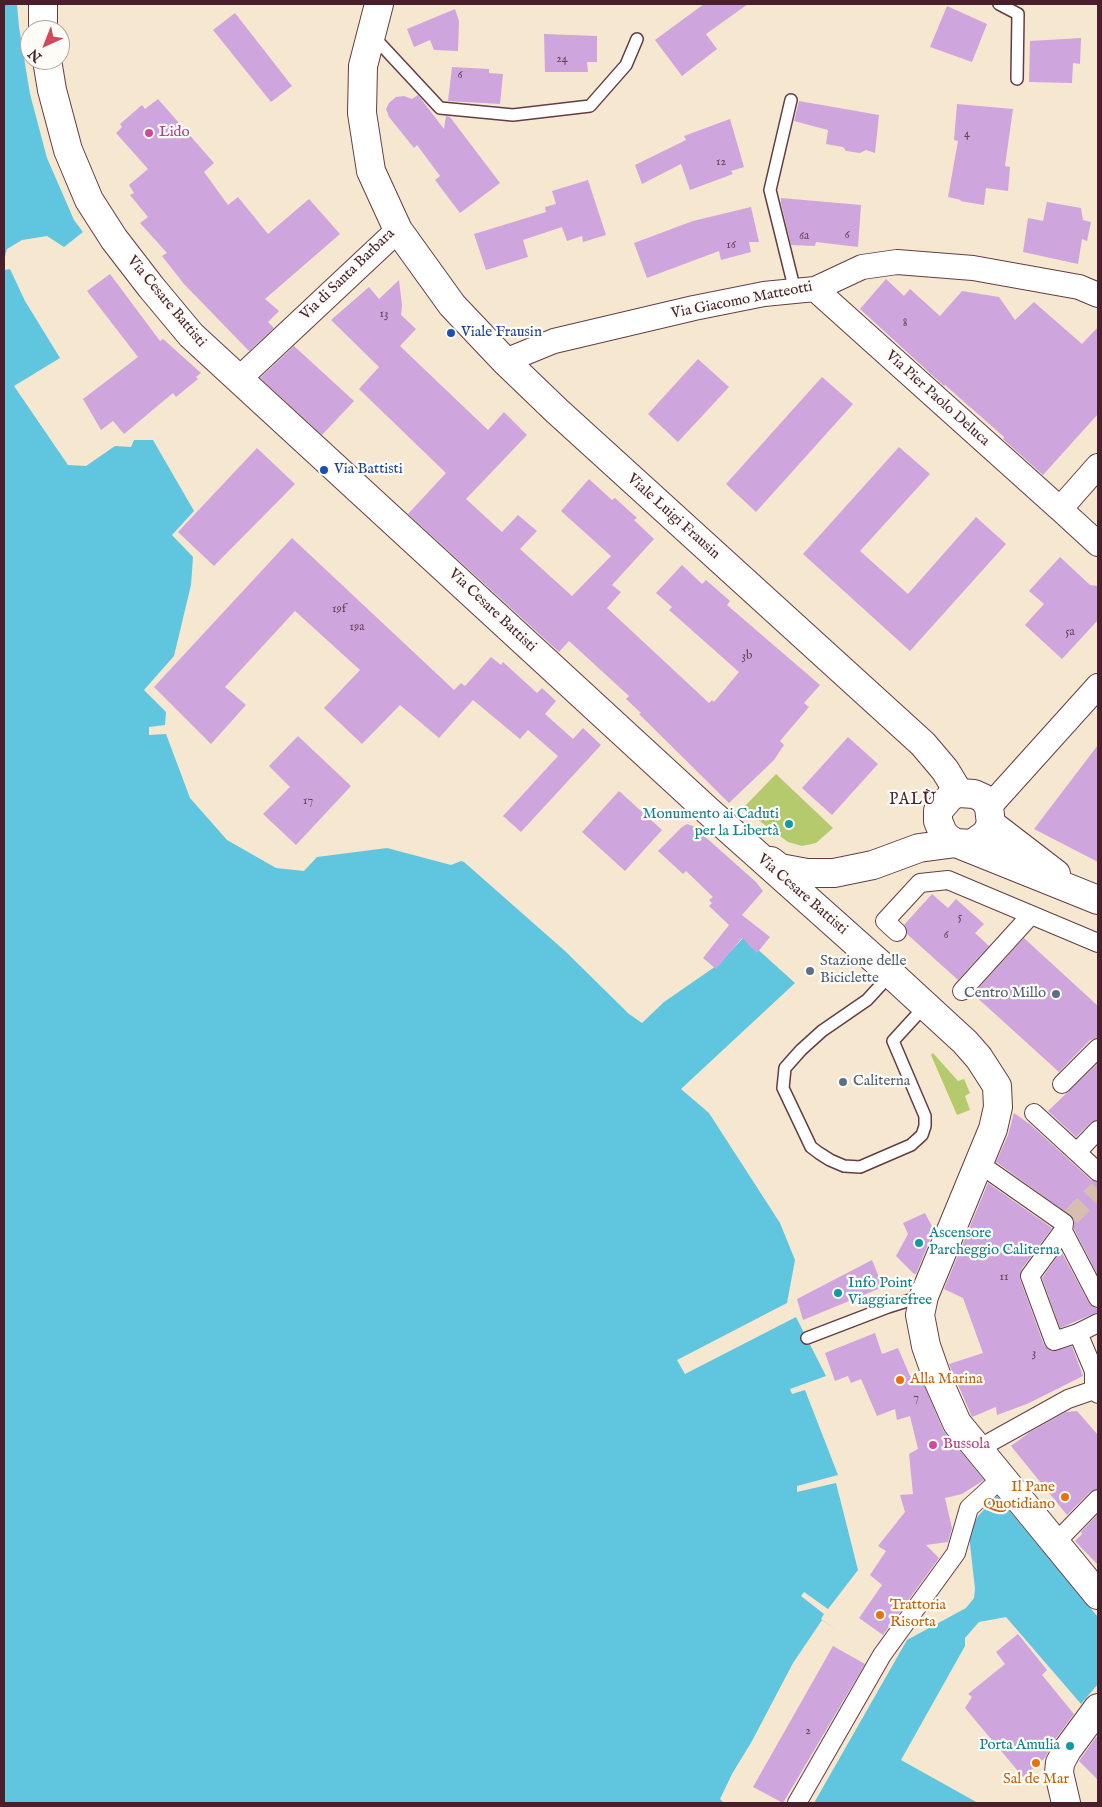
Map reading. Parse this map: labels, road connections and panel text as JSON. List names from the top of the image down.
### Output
{
  "streets": {
    "main road": ["Via di Santa Barbara", "Via Cesare Battisti", "Viale Luigi Frausin"],
    "street": ["Via Giacomo Matteotti", "Via Pier Paolo Deluca"]
  },
  "crossings": [
    ["Via di Santa Barbara", "Via Cesare Battisti"],
    ["Via di Santa Barbara", "Viale Luigi Frausin"],
    ["Via Giacomo Matteotti", "Via Pier Paolo Deluca"],
    ["Via Giacomo Matteotti", "Viale Luigi Frausin"]
  ],
  "districts": ["PALÙ"],
  "places": [
    "Lido",
    "Viale Frausin",
    "Via Battisti",
    "Monumento ai Caduti per la Libertà",
    "Stazione delle Biciclette",
    "Centro Millo",
    "Caliterna",
    "Ascensore Parcheggio Caliterna",
    "Info Point Viaggiarefree",
    "Alla Marina",
    "Bussola",
    "Il Pane Quotidiano",
    "Trattoria Risorta",
    "Porta Amulia",
    "Sal de Mar"
  ],
  "house_numbers": [
    "24",
    "6",
    "4",
    "12",
    "6",
    "6a",
    "16",
    "13",
    "8",
    "19f",
    "19a",
    "5a",
    "3b",
    "17",
    "5",
    "6",
    "11",
    "3",
    "7",
    "2"
  ],
  "north": "bottom left"
}
